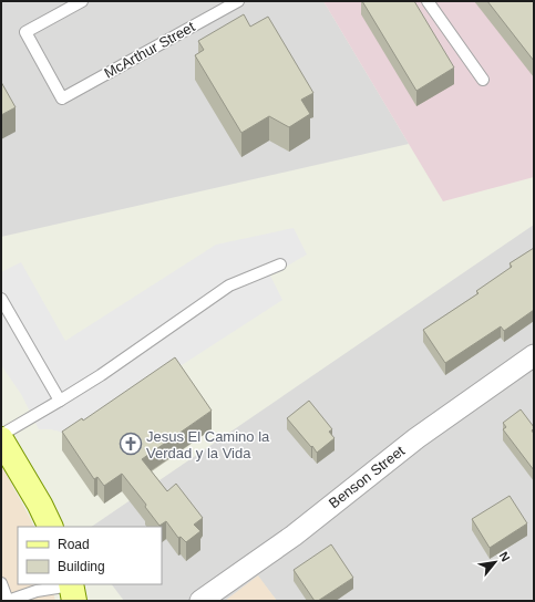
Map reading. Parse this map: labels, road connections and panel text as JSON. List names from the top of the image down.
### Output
{
  "streets": {
    "street": ["Benson Street"],
    "lane": ["McArthur Street"]
  },
  "places": {
    "church": ["Jesus El Camino la Verdad y la Vida"]
  },
  "legend": ["Road", "Building"],
  "north": "top right"
}
